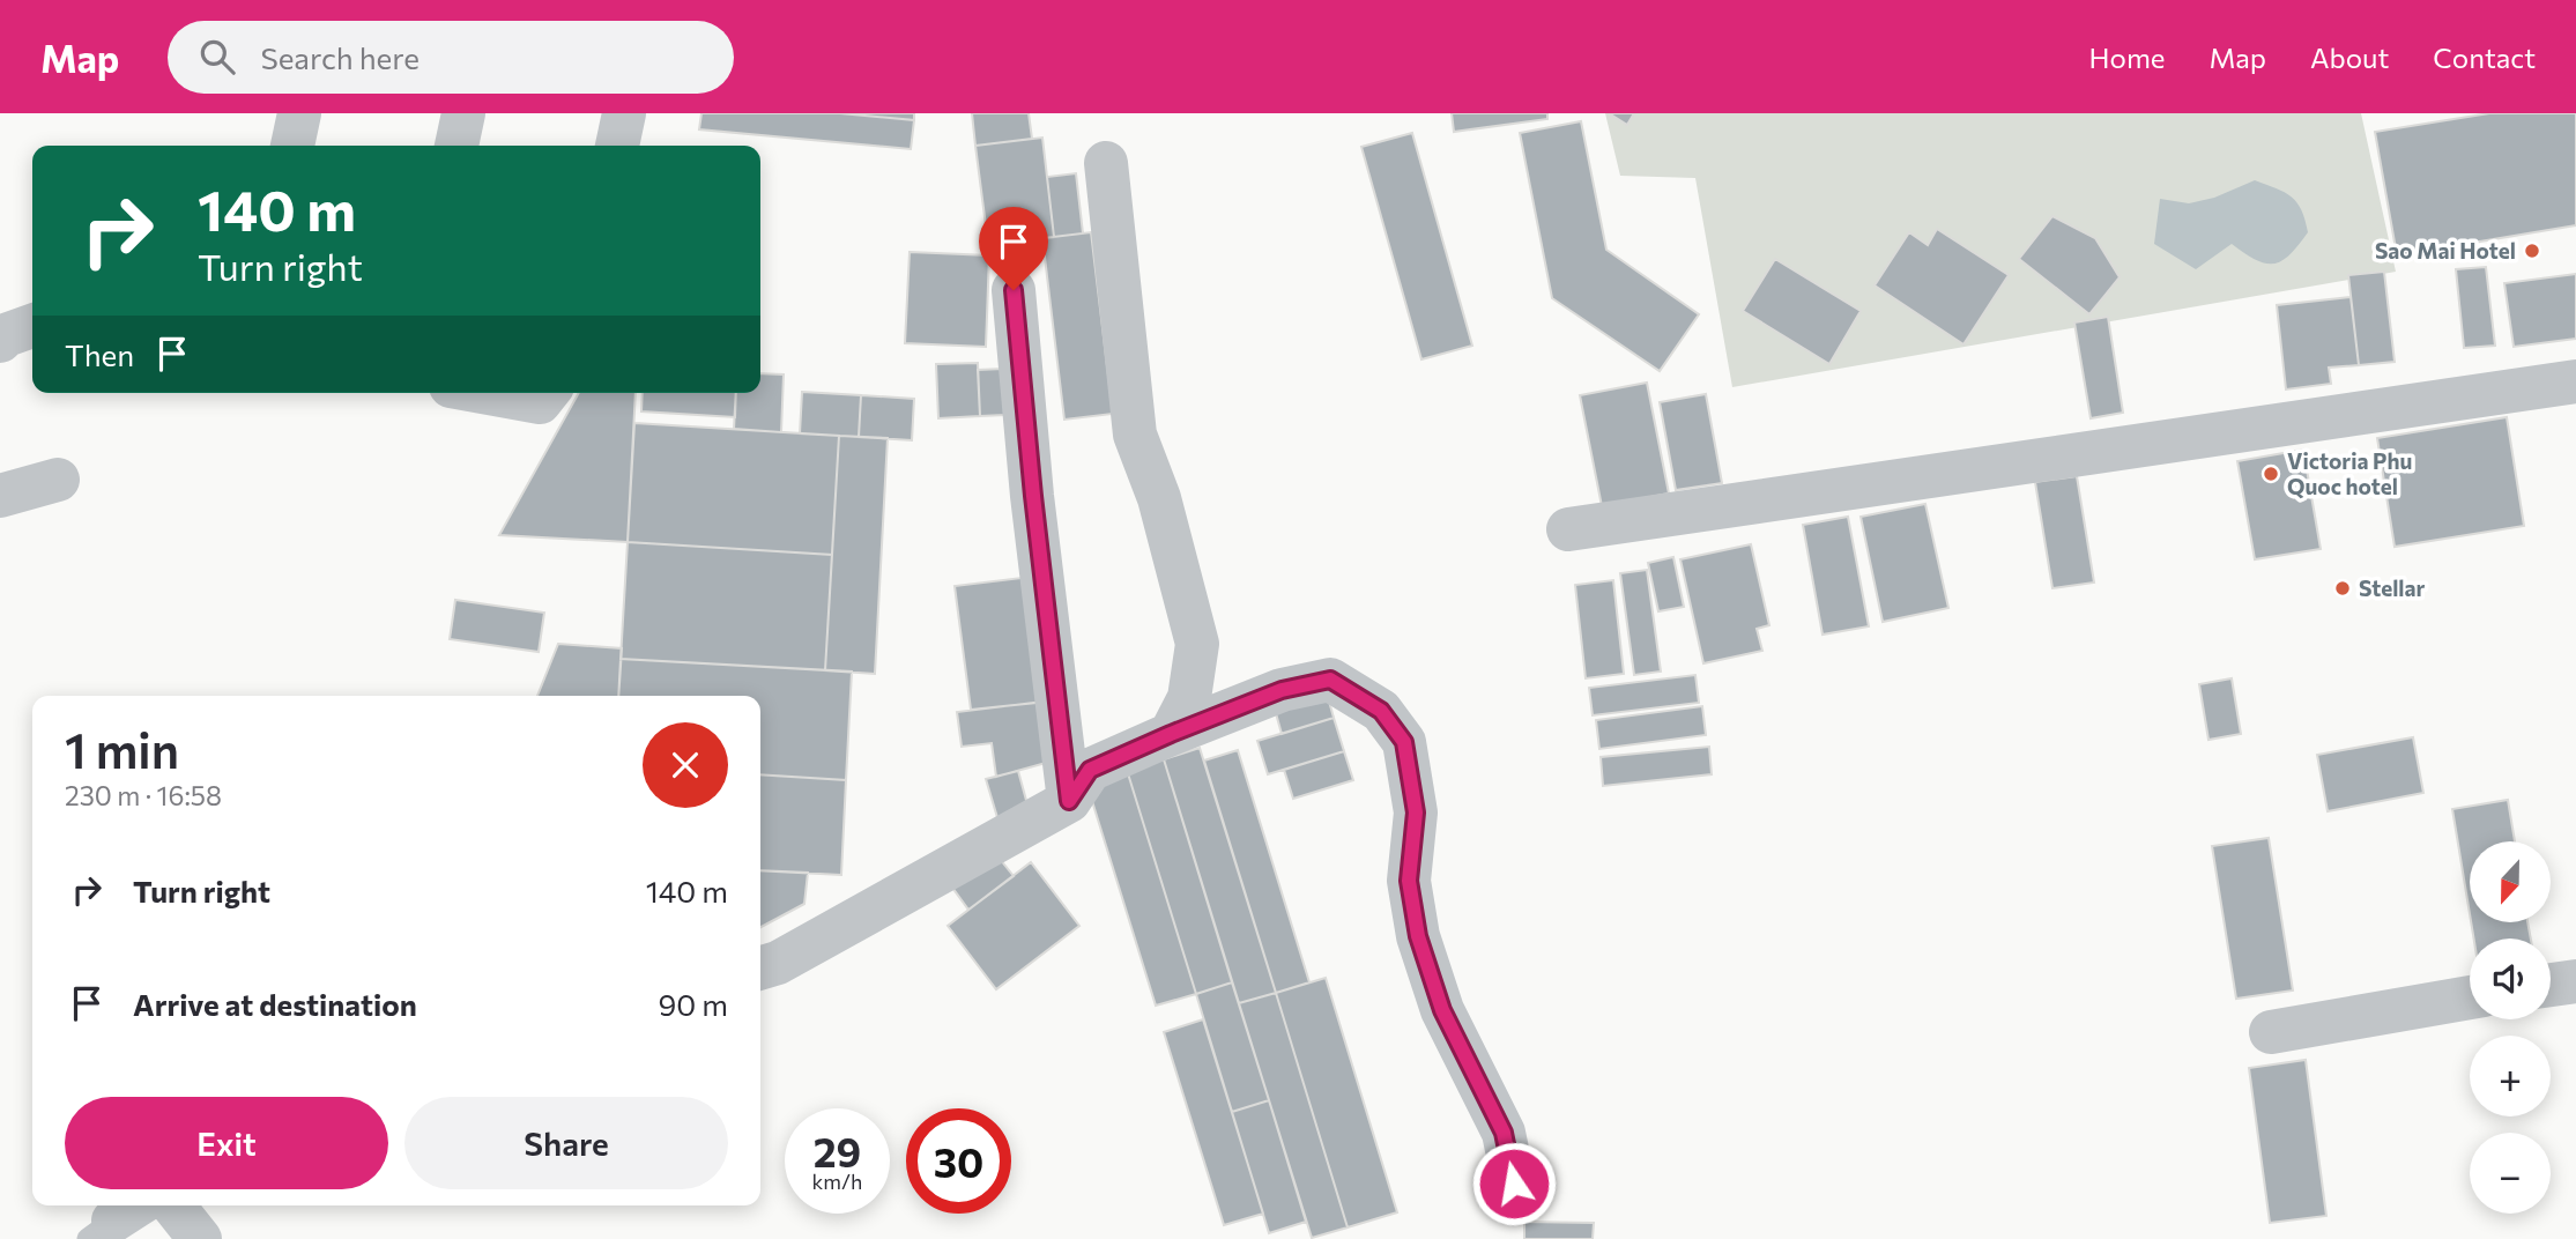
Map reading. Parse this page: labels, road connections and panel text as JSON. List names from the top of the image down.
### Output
{
  "places": ["Sao Mai Hotel", "Victoria Phu Quoc hotel", "Stellar"],
  "north": "bottom",
  "page": {
    "header": "Map",
    "search": "Search here",
    "nav": [
      "Home",
      "Map",
      "About",
      "Contact"
    ],
    "turn": ["140 m", "Turn right"],
    "then": "Then",
    "heading": ["1 min", "230 m · 16:58"],
    "list": [
      {
        "name": "Turn right",
        "value": "140 m"
      },
      {
        "name": "Arrive at destination",
        "value": "90 m"
      }
    ],
    "map_buttons": ["+", "−"],
    "buttons": ["Exit", "Share"],
    "speed": "29 km/h",
    "limit": "30"
  }
}
